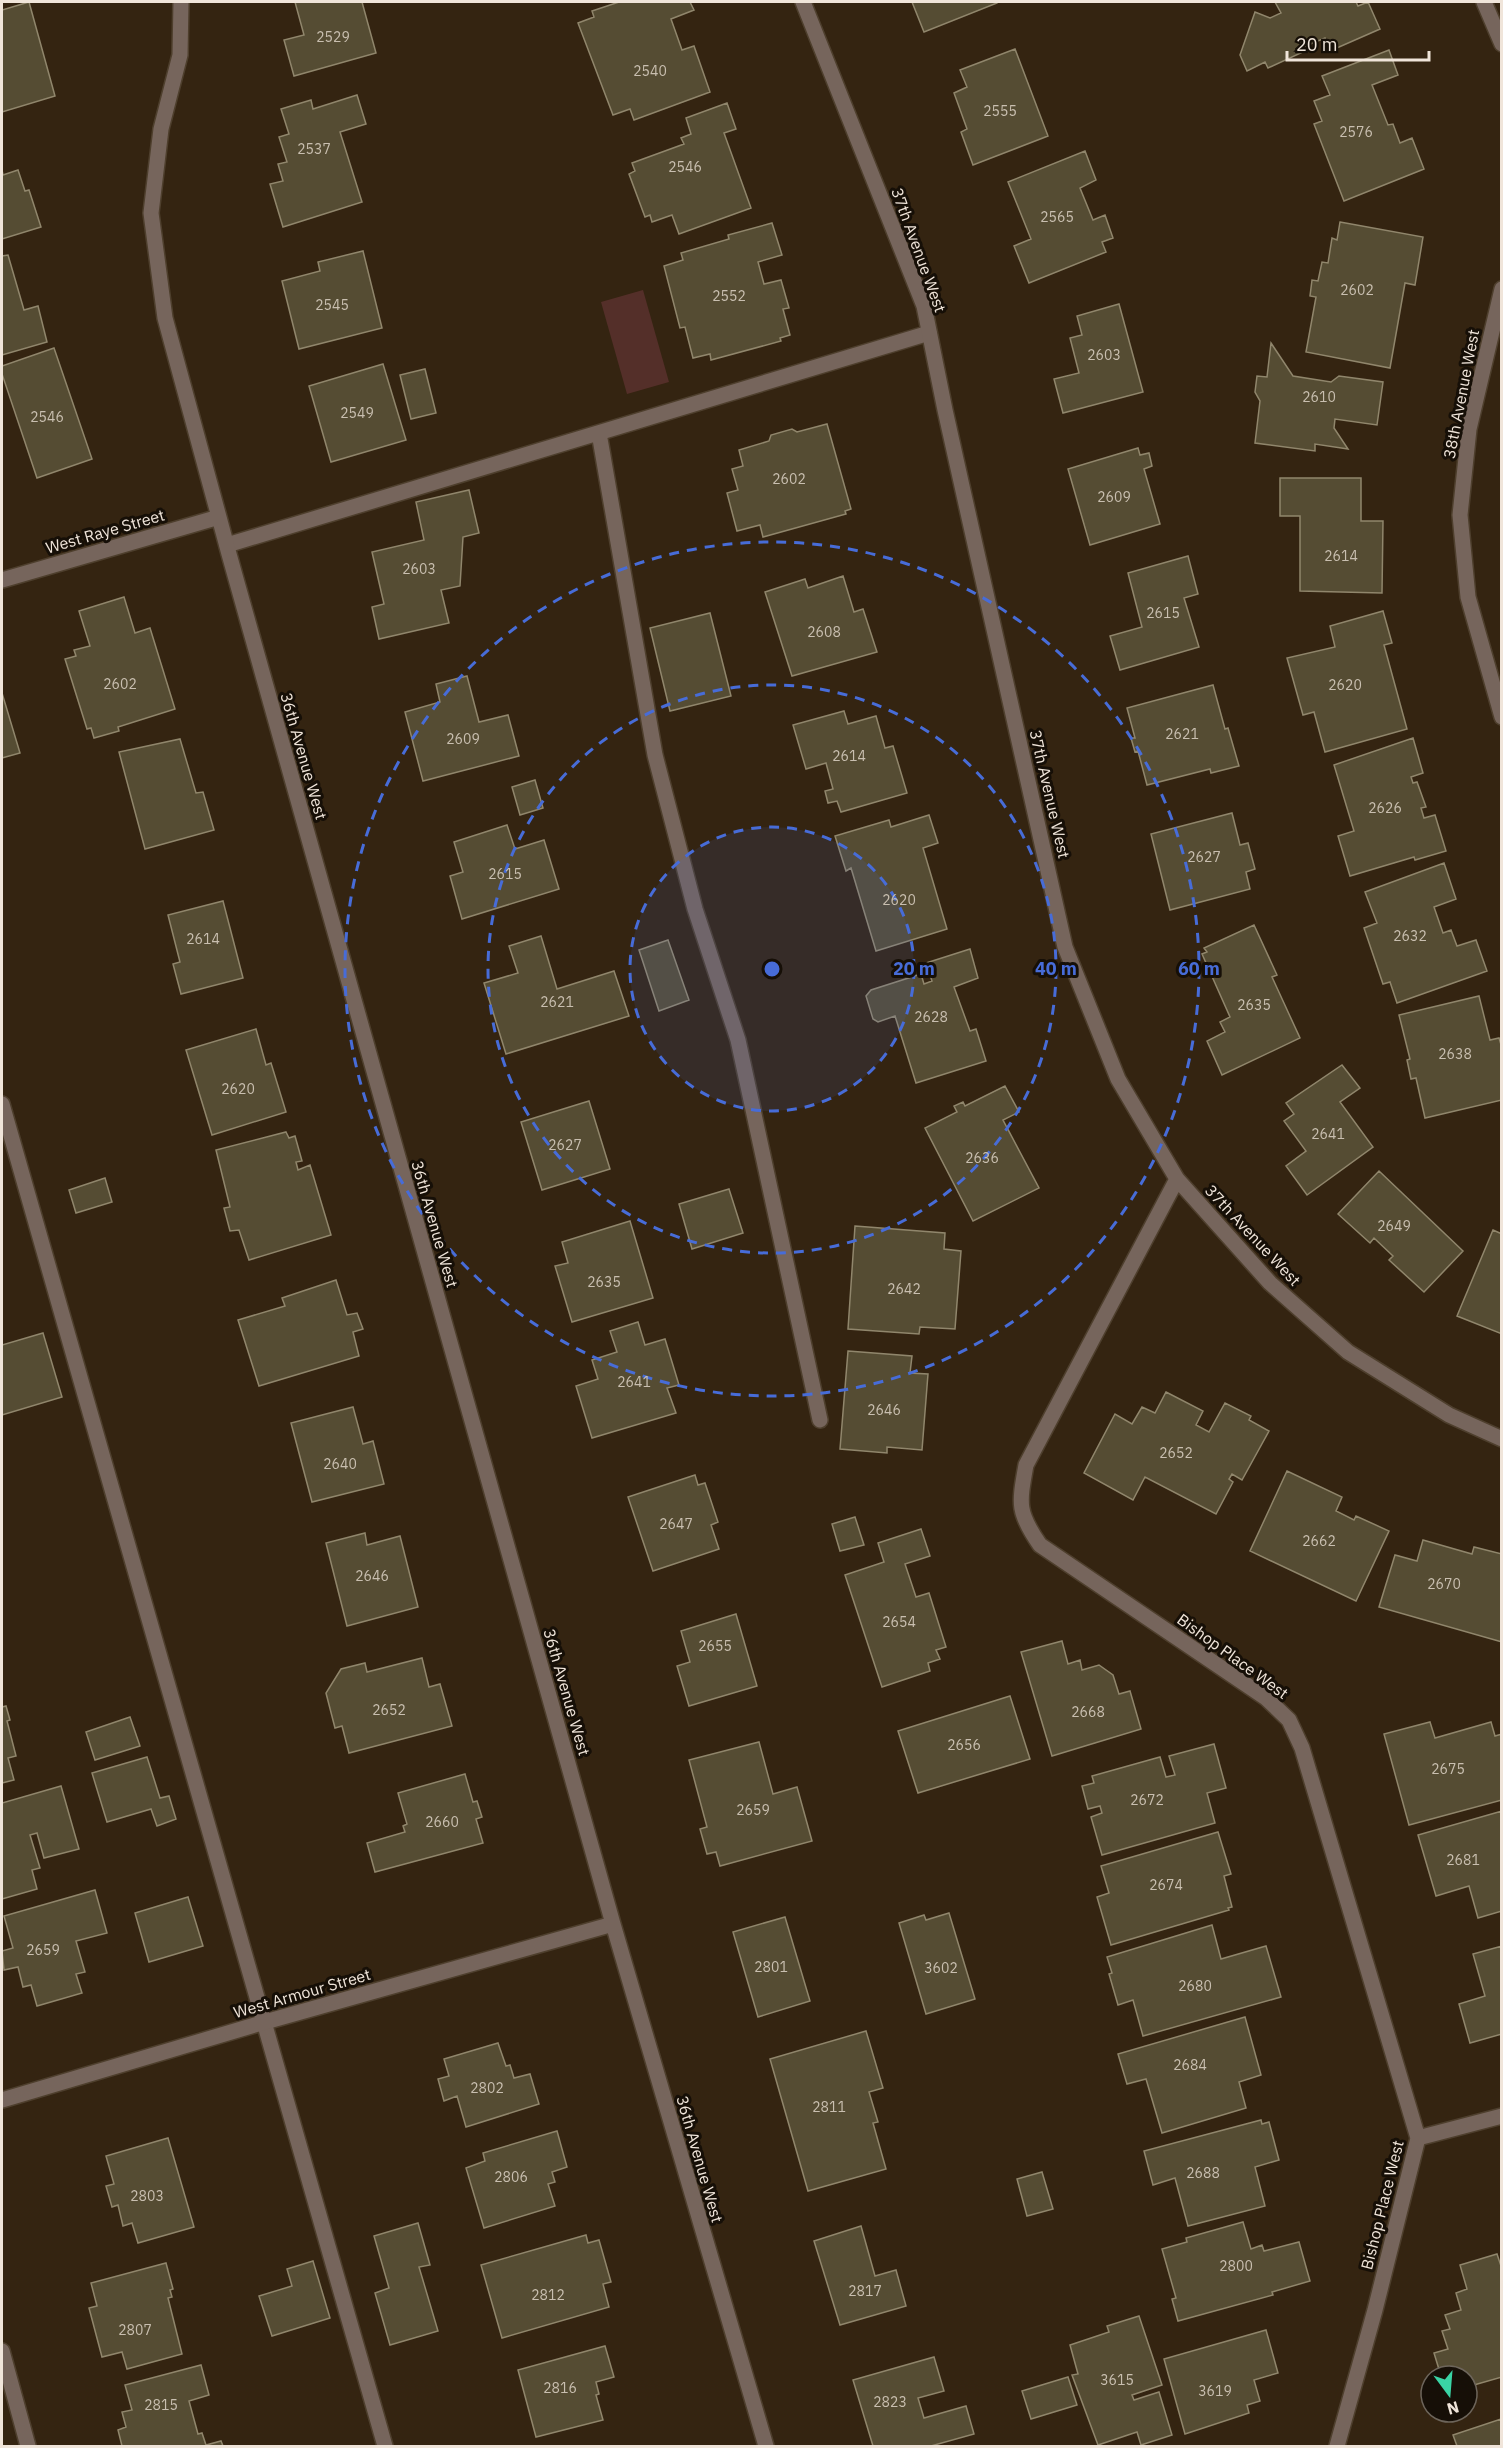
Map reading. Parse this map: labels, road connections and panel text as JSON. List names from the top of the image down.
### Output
{
  "streets": {
    "street": [
      "37th Avenue West",
      "38th Avenue West",
      "West Raye Street",
      "36th Avenue West",
      "Bishop Place West",
      "West Armour Street"
    ]
  },
  "crossings": [
    ["37th Avenue West", "Bishop Place West"],
    ["West Raye Street", "36th Avenue West"],
    ["36th Avenue West", "West Armour Street"]
  ],
  "house_numbers": [
    "2529",
    "2540",
    "2555",
    "2576",
    "2537",
    "2546",
    "2565",
    "2602",
    "2552",
    "2545",
    "2603",
    "2610",
    "2549",
    "2546",
    "2602",
    "2609",
    "2614",
    "2603",
    "2615",
    "2608",
    "2602",
    "2620",
    "2621",
    "2609",
    "2614",
    "2626",
    "2627",
    "2615",
    "2620",
    "2632",
    "2614",
    "2621",
    "2635",
    "2628",
    "2638",
    "2620",
    "2641",
    "2627",
    "2636",
    "2649",
    "2635",
    "2642",
    "2641",
    "2646",
    "2652",
    "2640",
    "2647",
    "2662",
    "2646",
    "2670",
    "2654",
    "2655",
    "2652",
    "2668",
    "2656",
    "2675",
    "2672",
    "2659",
    "2660",
    "2681",
    "2674",
    "2659",
    "2801",
    "3602",
    "2680",
    "2684",
    "2802",
    "2811",
    "2688",
    "2806",
    "2803",
    "2800",
    "2817",
    "2812",
    "2807",
    "3615",
    "2816",
    "3619",
    "2823",
    "2815"
  ],
  "scale_bar": "20 m",
  "north": "bottom",
  "rings": ["20 m", "40 m", "60 m"]
}
